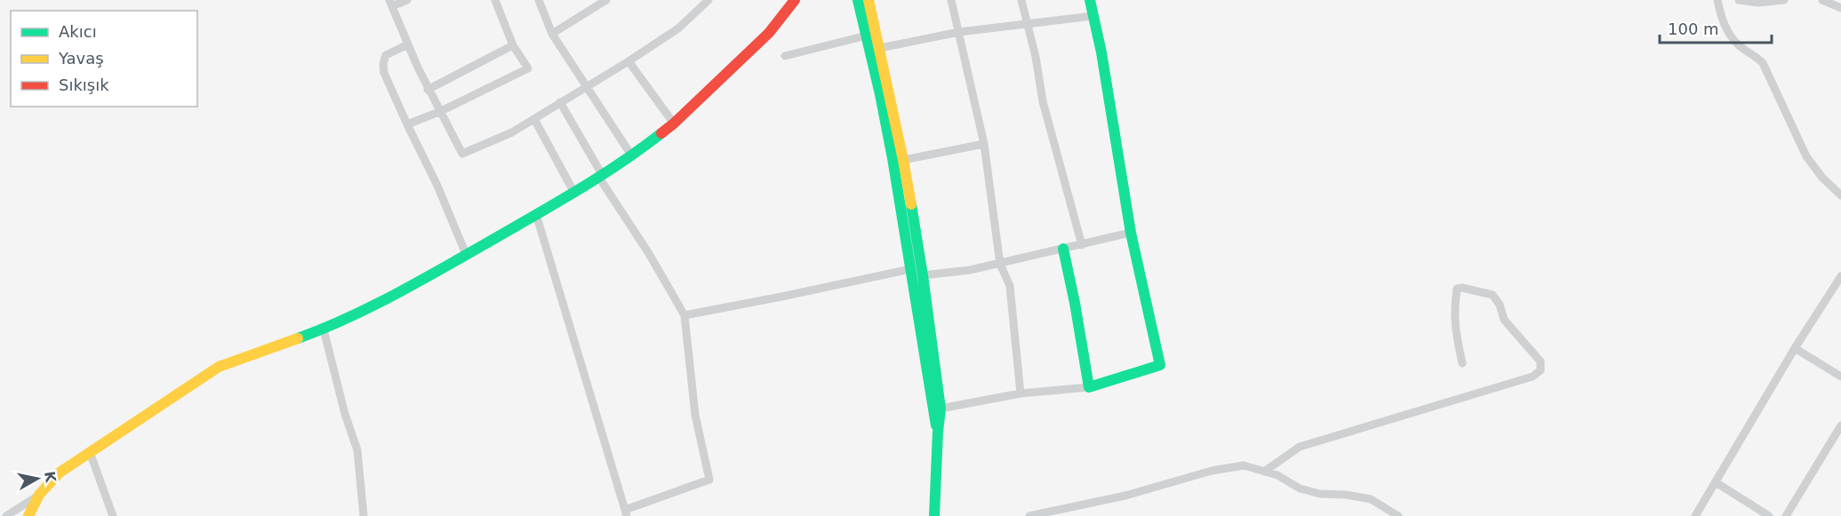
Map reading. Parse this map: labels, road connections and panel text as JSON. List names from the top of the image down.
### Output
{
  "legend": ["Akıcı", "Yavaş", "Sıkışık"],
  "scale_bar": "100 m",
  "north": "right"
}
